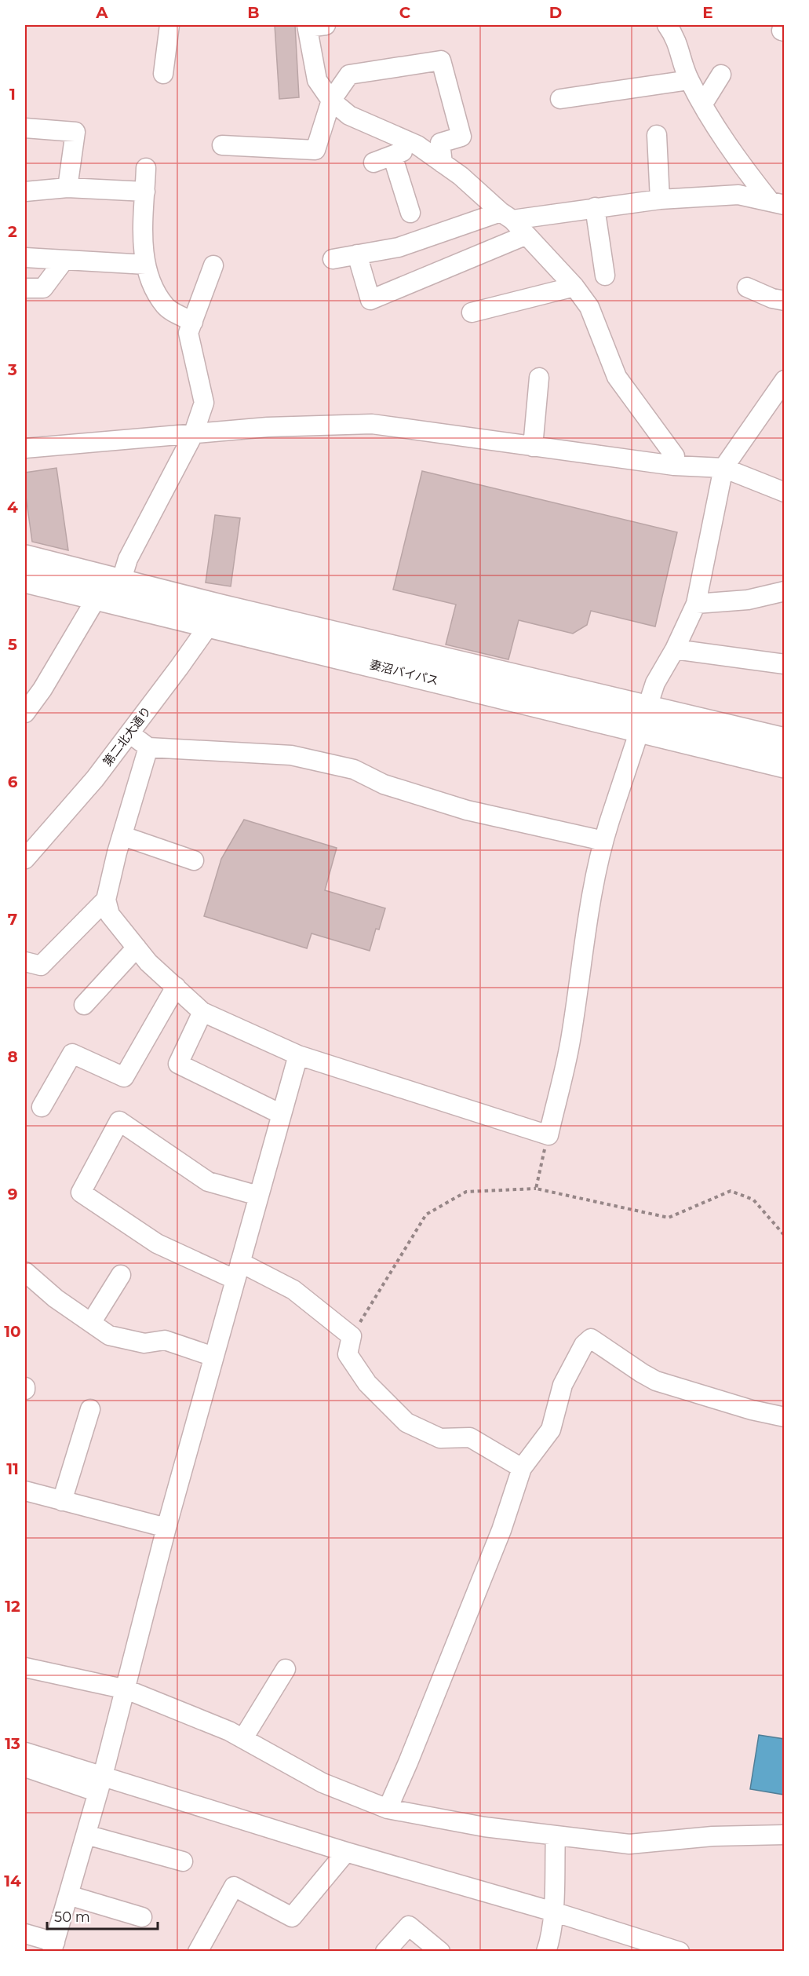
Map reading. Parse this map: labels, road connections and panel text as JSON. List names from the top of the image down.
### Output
{
  "streets": {
    "highway": ["妻沼バイパス"],
    "street": ["第二北大通り"]
  },
  "crossings": [
    ["妻沼バイパス", "第二北大通り"]
  ],
  "scale_bar": "50 m",
  "grid": {
    "columns": [
      "A",
      "B",
      "C",
      "D",
      "E"
    ],
    "rows": [
      "1",
      "2",
      "3",
      "4",
      "5",
      "6",
      "7",
      "8",
      "9",
      "10",
      "11",
      "12",
      "13",
      "14"
    ]
  }
}
